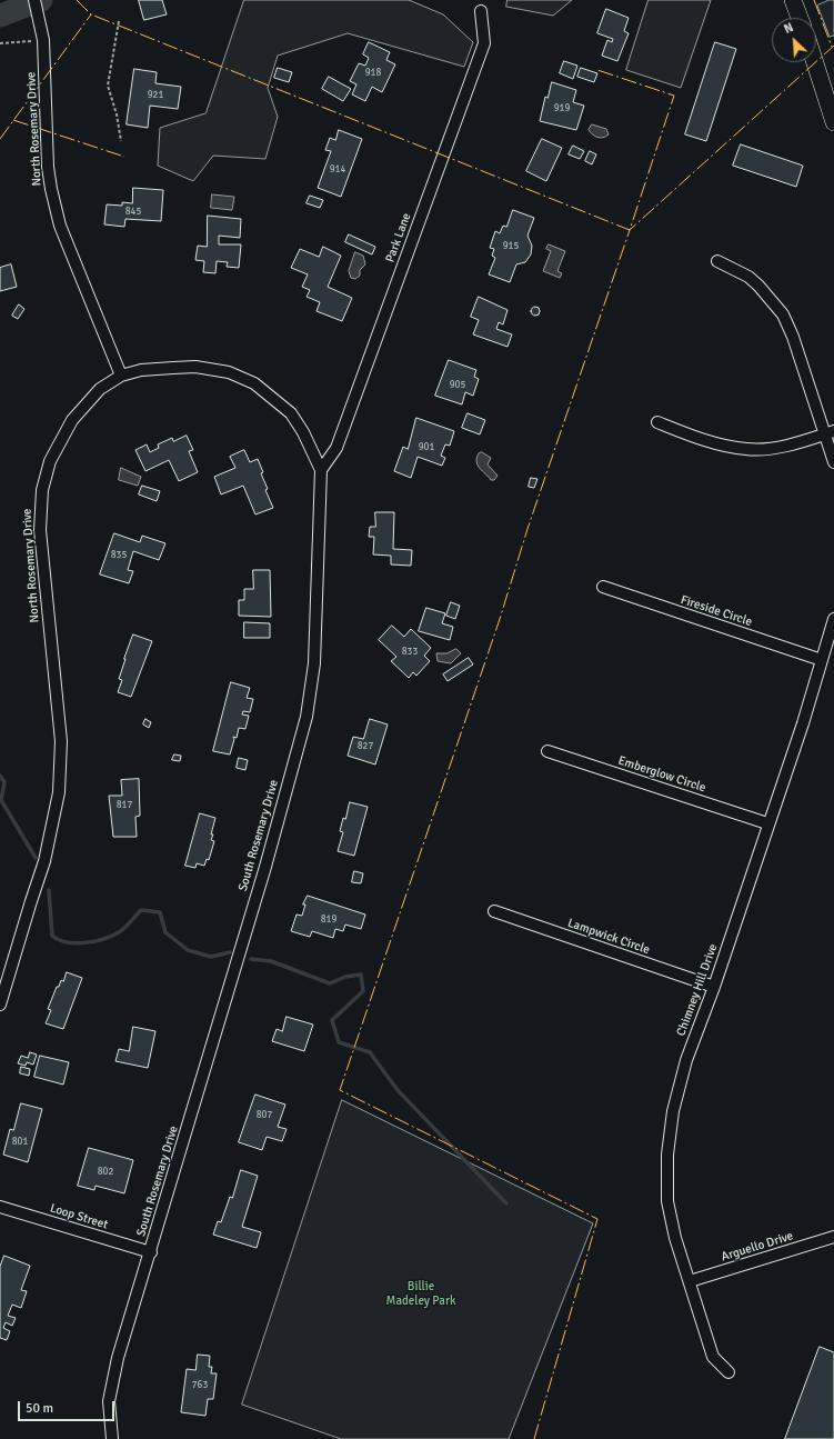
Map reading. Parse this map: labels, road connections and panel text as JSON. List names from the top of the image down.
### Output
{
  "streets": {
    "street": [
      "North Rosemary Drive",
      "Park Lane",
      "Fireside Circle",
      "Emberglow Circle",
      "South Rosemary Drive",
      "Lampwick Circle",
      "Chimney Hill Drive",
      "Loop Street",
      "Arguello Drive"
    ]
  },
  "crossings": [
    ["North Rosemary Drive", "South Rosemary Drive"],
    ["Park Lane", "South Rosemary Drive"],
    ["Fireside Circle", "Chimney Hill Drive"],
    ["Emberglow Circle", "Chimney Hill Drive"],
    ["South Rosemary Drive", "Loop Street"],
    ["Lampwick Circle", "Chimney Hill Drive"],
    ["Chimney Hill Drive", "Arguello Drive"]
  ],
  "parks": ["Billie Madeley Park"],
  "house_numbers": [
    "918",
    "921",
    "919",
    "914",
    "845",
    "915",
    "905",
    "901",
    "835",
    "833",
    "827",
    "817",
    "819",
    "807",
    "801",
    "802",
    "763"
  ],
  "scale_bar": "50 m",
  "north": "top left"
}
